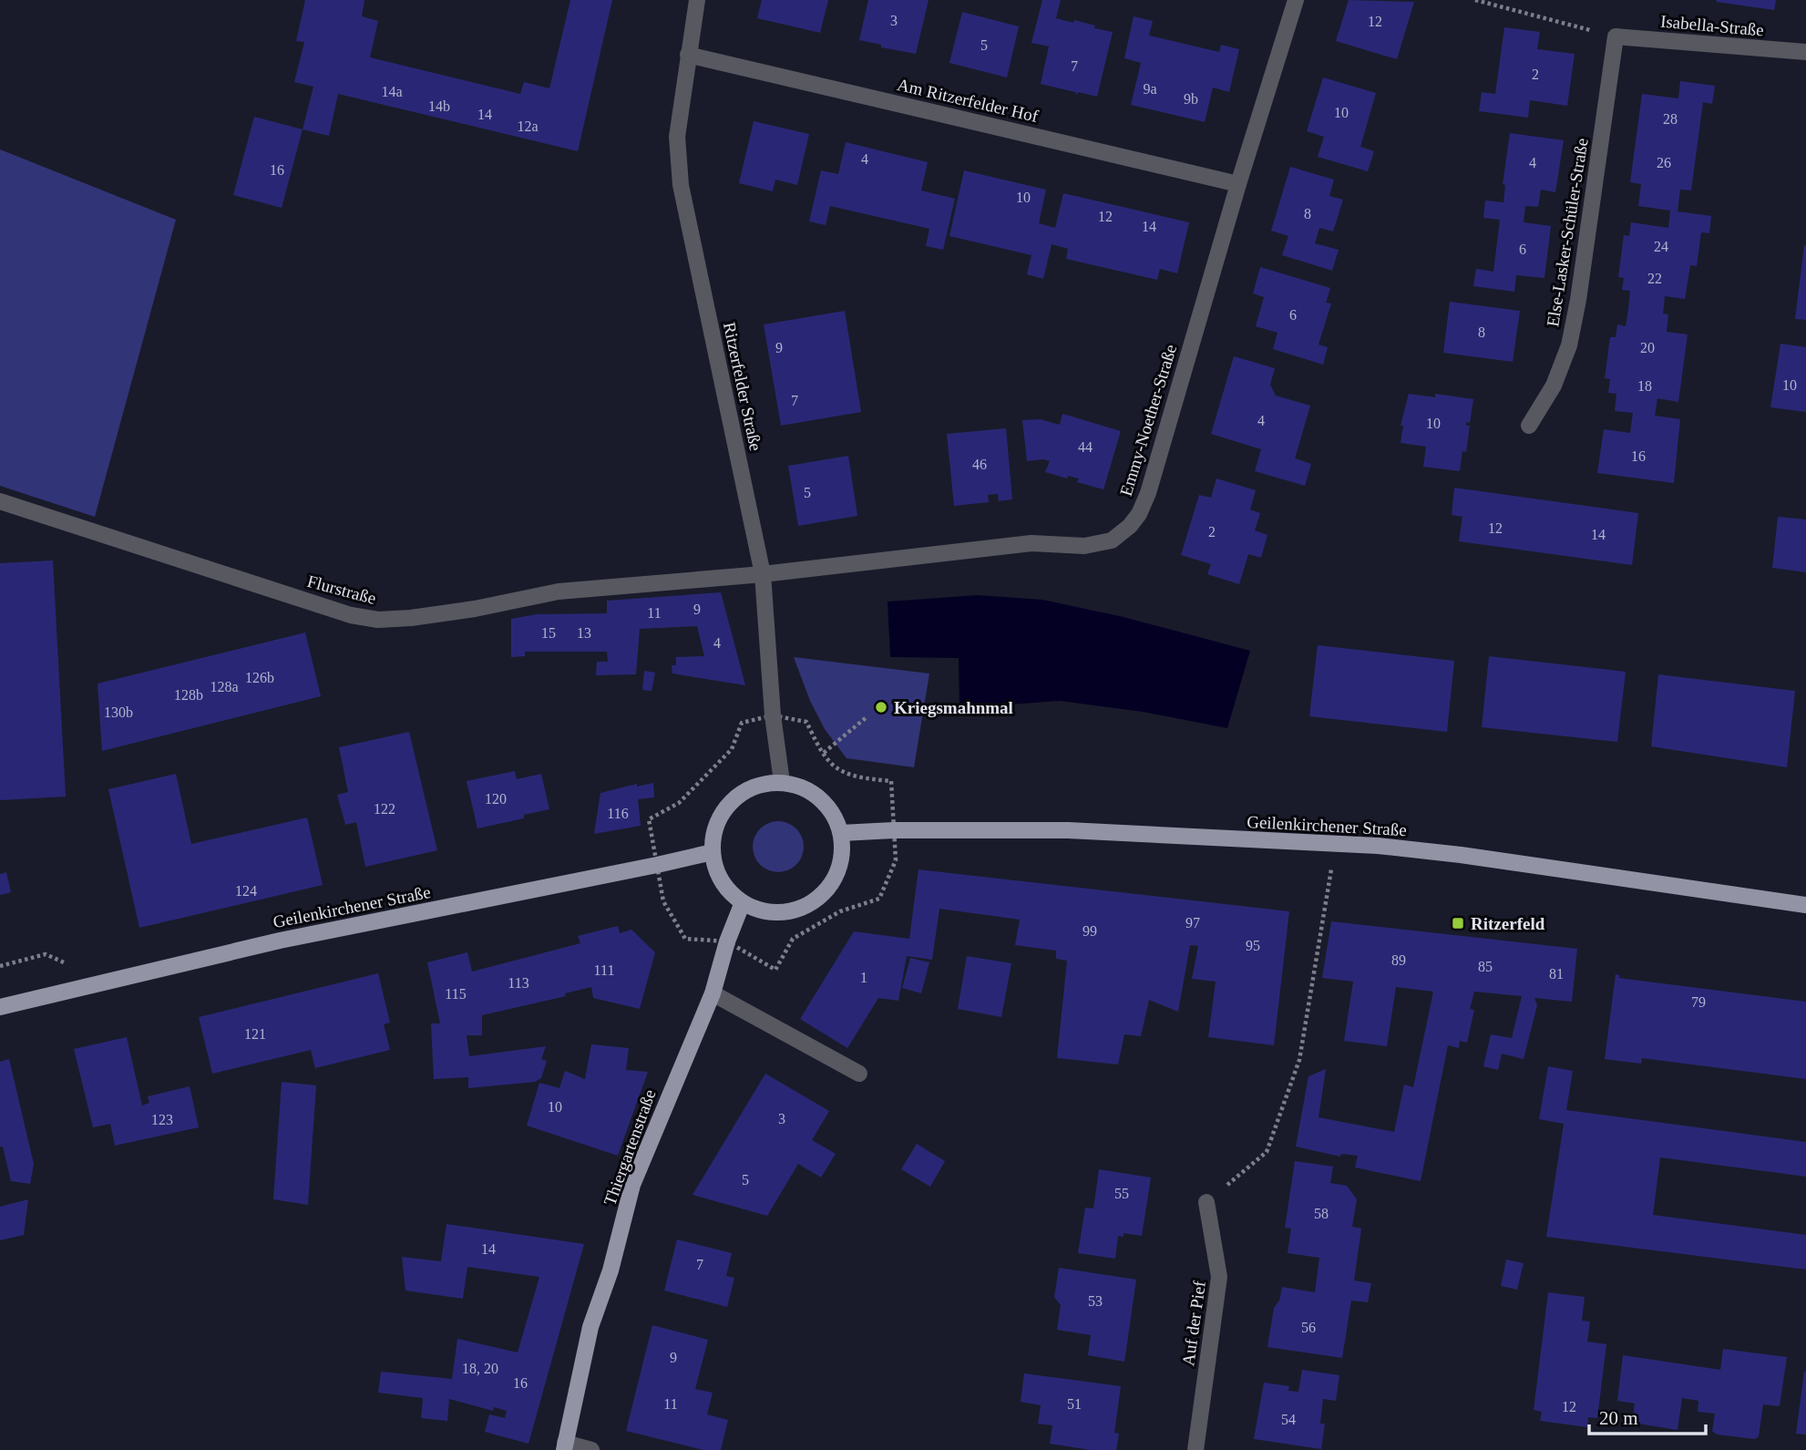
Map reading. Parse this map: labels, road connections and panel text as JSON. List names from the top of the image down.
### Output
{
  "streets": {
    "main road": ["Geilenkirchener Straße", "Thiergartenstraße"],
    "street": [
      "Isabella-Straße",
      "Am Ritzerfelder Hof",
      "Else-Lasker-Schüler-Straße",
      "Ritzerfelder Straße",
      "Emmy-Noether-Straße",
      "Flurstraße",
      "Auf der Pief"
    ]
  },
  "crossings": [
    ["Isabella-Straße", "Else-Lasker-Schüler-Straße"],
    ["Am Ritzerfelder Hof", "Ritzerfelder Straße"],
    ["Am Ritzerfelder Hof", "Emmy-Noether-Straße"],
    ["Ritzerfelder Straße", "Emmy-Noether-Straße"],
    ["Ritzerfelder Straße", "Flurstraße"],
    ["Ritzerfelder Straße", "Geilenkirchener Straße"],
    ["Ritzerfelder Straße", "Thiergartenstraße"],
    ["Emmy-Noether-Straße", "Flurstraße"],
    ["Geilenkirchener Straße", "Thiergartenstraße"]
  ],
  "places": {
    "other": ["Kriegsmahnmal"],
    "transit": ["Ritzerfeld"]
  },
  "house_numbers": [
    "3",
    "12",
    "5",
    "7",
    "2",
    "9a",
    "14a",
    "9b",
    "14b",
    "10",
    "14",
    "28",
    "12a",
    "4",
    "4",
    "26",
    "16",
    "10",
    "8",
    "12",
    "14",
    "24",
    "6",
    "22",
    "6",
    "8",
    "9",
    "20",
    "10",
    "18",
    "7",
    "4",
    "10",
    "44",
    "16",
    "46",
    "5",
    "12",
    "2",
    "14",
    "9",
    "11",
    "15",
    "13",
    "4",
    "126b",
    "128a",
    "128b",
    "130b",
    "120",
    "122",
    "116",
    "124",
    "97",
    "99",
    "95",
    "89",
    "85",
    "111",
    "81",
    "1",
    "113",
    "115",
    "79",
    "121",
    "10",
    "3",
    "123",
    "5",
    "55",
    "58",
    "14",
    "7",
    "53",
    "56",
    "9",
    "18, 20",
    "16",
    "11",
    "51",
    "12",
    "54"
  ],
  "scale_bar": "20 m"
}
